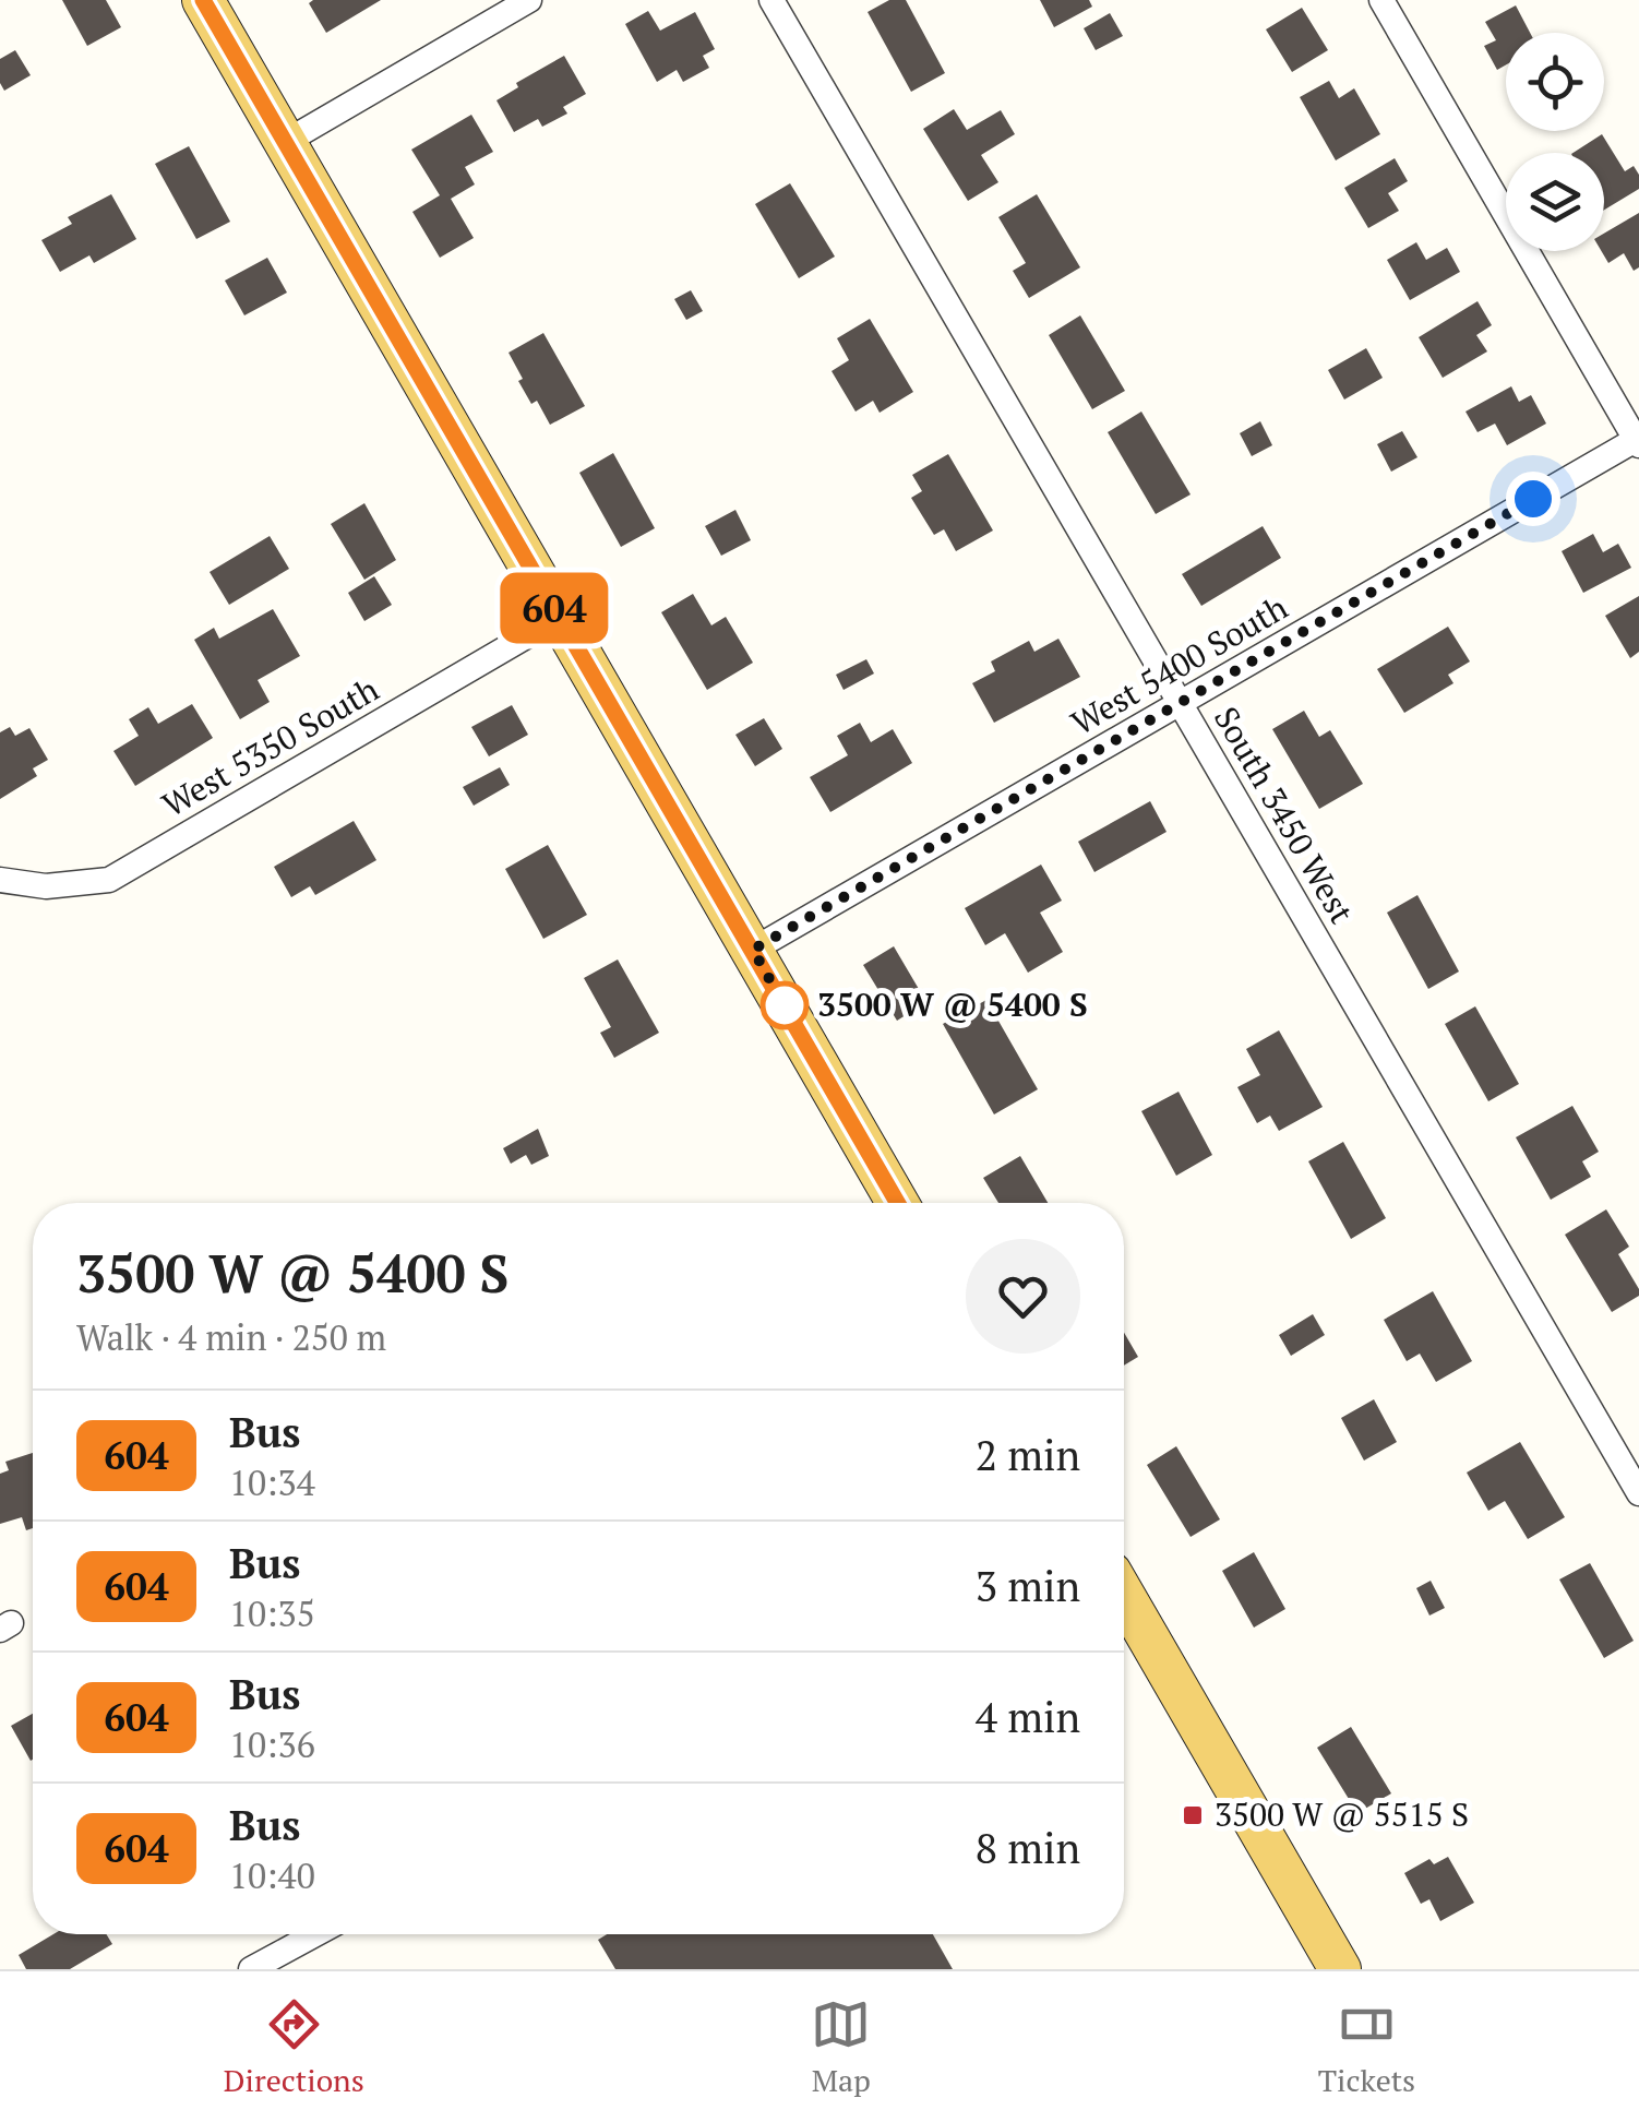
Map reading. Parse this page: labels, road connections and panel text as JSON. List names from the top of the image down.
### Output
{
  "streets": {
    "street": ["West 5400 South", "West 5350 South", "South 3450 West"]
  },
  "crossings": [
    ["West 5400 South", "South 3450 West"]
  ],
  "places": {
    "other": ["3500 W @ 5400 S"],
    "transit": ["3500 W @ 5515 S"]
  },
  "lines": ["bus line 604"],
  "page": {
    "on_map": "604",
    "heading": ["3500 W @ 5400 S", "Walk · 4 min · 250 m"],
    "list": [
      {
        "mark": "604",
        "name": "Bus",
        "note": "10:34",
        "value": "2 min"
      },
      {
        "mark": "604",
        "name": "Bus",
        "note": "10:35",
        "value": "3 min"
      },
      {
        "mark": "604",
        "name": "Bus",
        "note": "10:36",
        "value": "4 min"
      },
      {
        "mark": "604",
        "name": "Bus",
        "note": "10:40",
        "value": "8 min"
      }
    ],
    "tabs": ["Directions", "Map", "Tickets"]
  }
}
